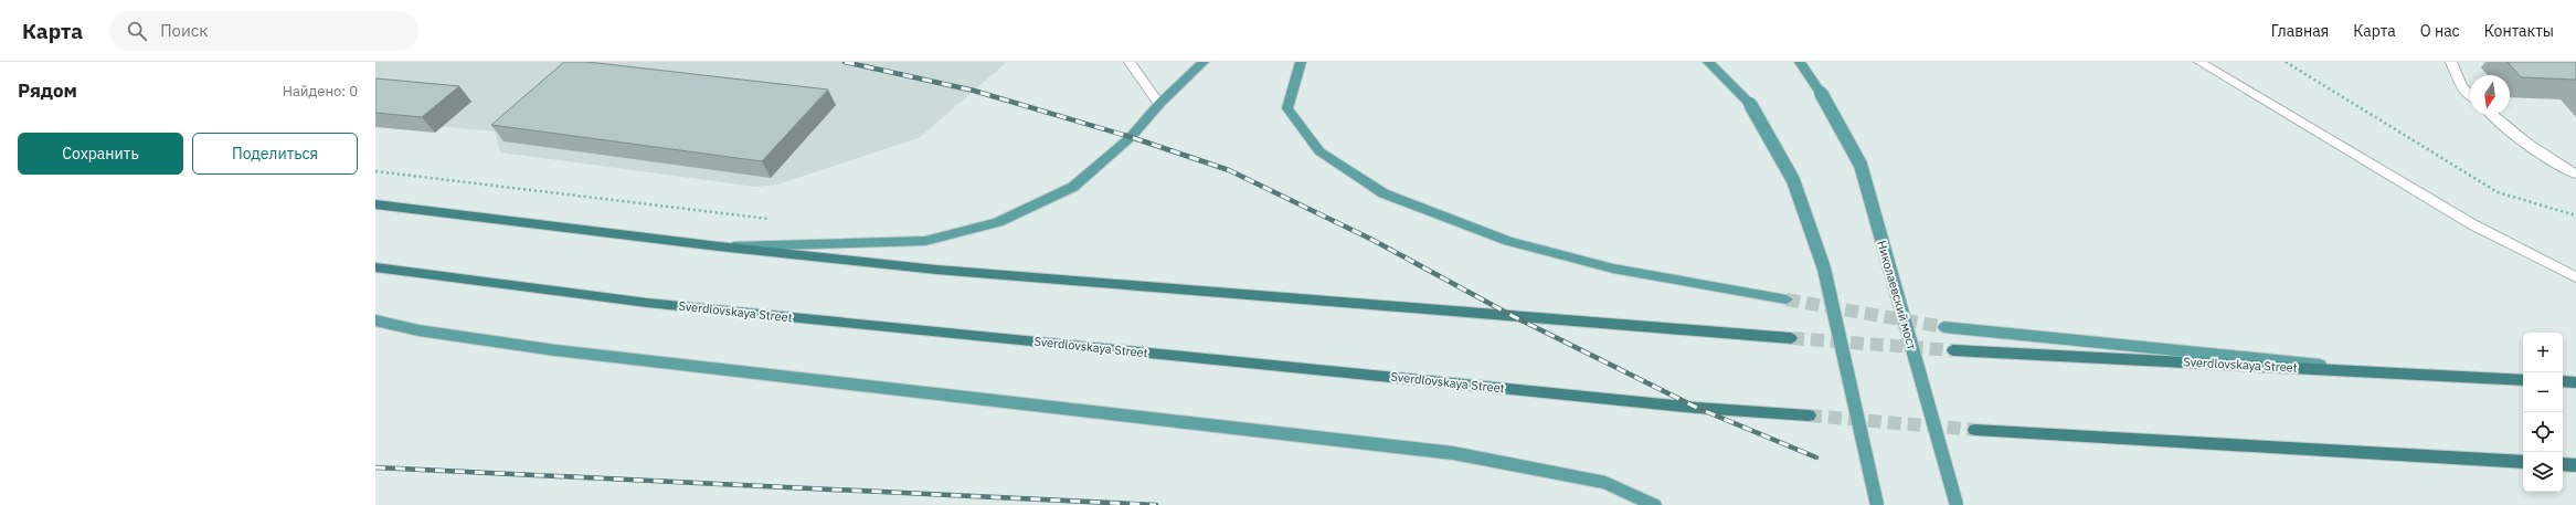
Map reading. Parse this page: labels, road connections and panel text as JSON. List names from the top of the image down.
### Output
{
  "streets": {
    "highway": ["Sverdlovskaya Street"],
    "main road": ["Николаевский мост"]
  },
  "north": "bottom",
  "page": {
    "header": "Карта",
    "search": "Поиск",
    "nav": [
      "Главная",
      "Карта",
      "О нас",
      "Контакты"
    ],
    "heading": ["Рядом", "Найдено: 0"],
    "buttons": ["Сохранить", "Поделиться"],
    "map_buttons": ["+", "−"]
  }
}
